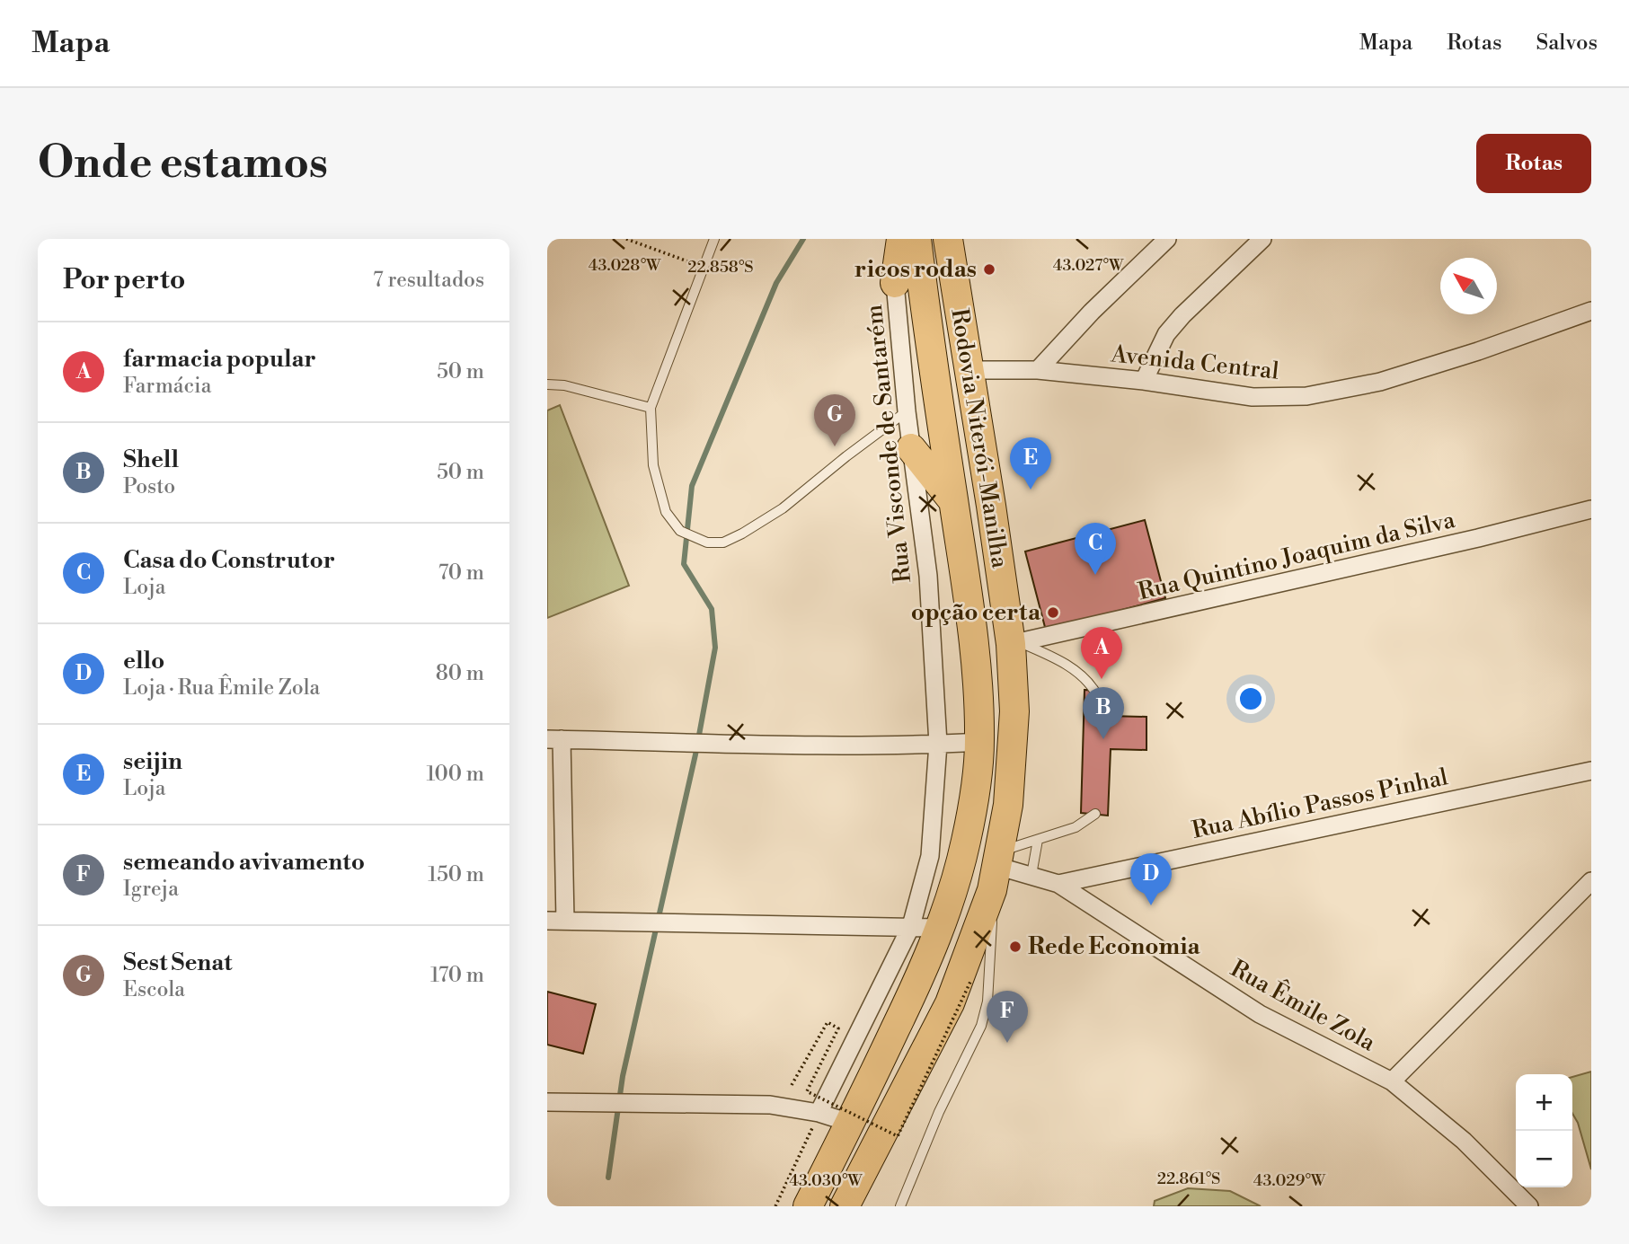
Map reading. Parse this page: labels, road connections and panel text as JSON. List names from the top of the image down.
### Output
{
  "streets": {
    "highway": ["Rodovia Niterói-Manilha"],
    "street": [
      "Avenida Central",
      "Rua Visconde de Santarém",
      "Rua Quintino Joaquim da Silva",
      "Rua Abílio Passos Pinhal",
      "Rua Êmile Zola"
    ]
  },
  "crossings": [
    ["Avenida Central", "Rodovia Niterói-Manilha"],
    ["Rodovia Niterói-Manilha", "Rua Quintino Joaquim da Silva"],
    ["Rodovia Niterói-Manilha", "Rua Êmile Zola"],
    ["Rua Abílio Passos Pinhal", "Rua Êmile Zola"]
  ],
  "places": ["ricos rodas", "opção certa", "Rede Economia"],
  "north": "top left",
  "page": {
    "header": "Mapa",
    "nav": ["Mapa", "Rotas", "Salvos"],
    "buttons": "Rotas",
    "title": "Onde estamos",
    "heading": ["Por perto", "7 resultados"],
    "list": [
      {
        "mark": "A",
        "name": "farmacia popular",
        "note": "Farmácia",
        "value": "50 m"
      },
      {
        "mark": "B",
        "name": "Shell",
        "note": "Posto",
        "value": "50 m"
      },
      {
        "mark": "C",
        "name": "Casa do Construtor",
        "note": "Loja",
        "value": "70 m"
      },
      {
        "mark": "D",
        "name": "ello",
        "note": "Loja · Rua Êmile Zola",
        "value": "80 m"
      },
      {
        "mark": "E",
        "name": "seijin",
        "note": "Loja",
        "value": "100 m"
      },
      {
        "mark": "F",
        "name": "semeando avivamento",
        "note": "Igreja",
        "value": "150 m"
      },
      {
        "mark": "G",
        "name": "Sest Senat",
        "note": "Escola",
        "value": "170 m"
      }
    ],
    "pins": [
      "G",
      "E",
      "C",
      "A",
      "B",
      "D",
      "F"
    ],
    "map_buttons": ["+", "−"]
  },
  "coordinates": [
    "43.027°W",
    "43.028°W",
    "22.858°S",
    "22.861°S",
    "43.030°W",
    "43.029°W"
  ]
}
